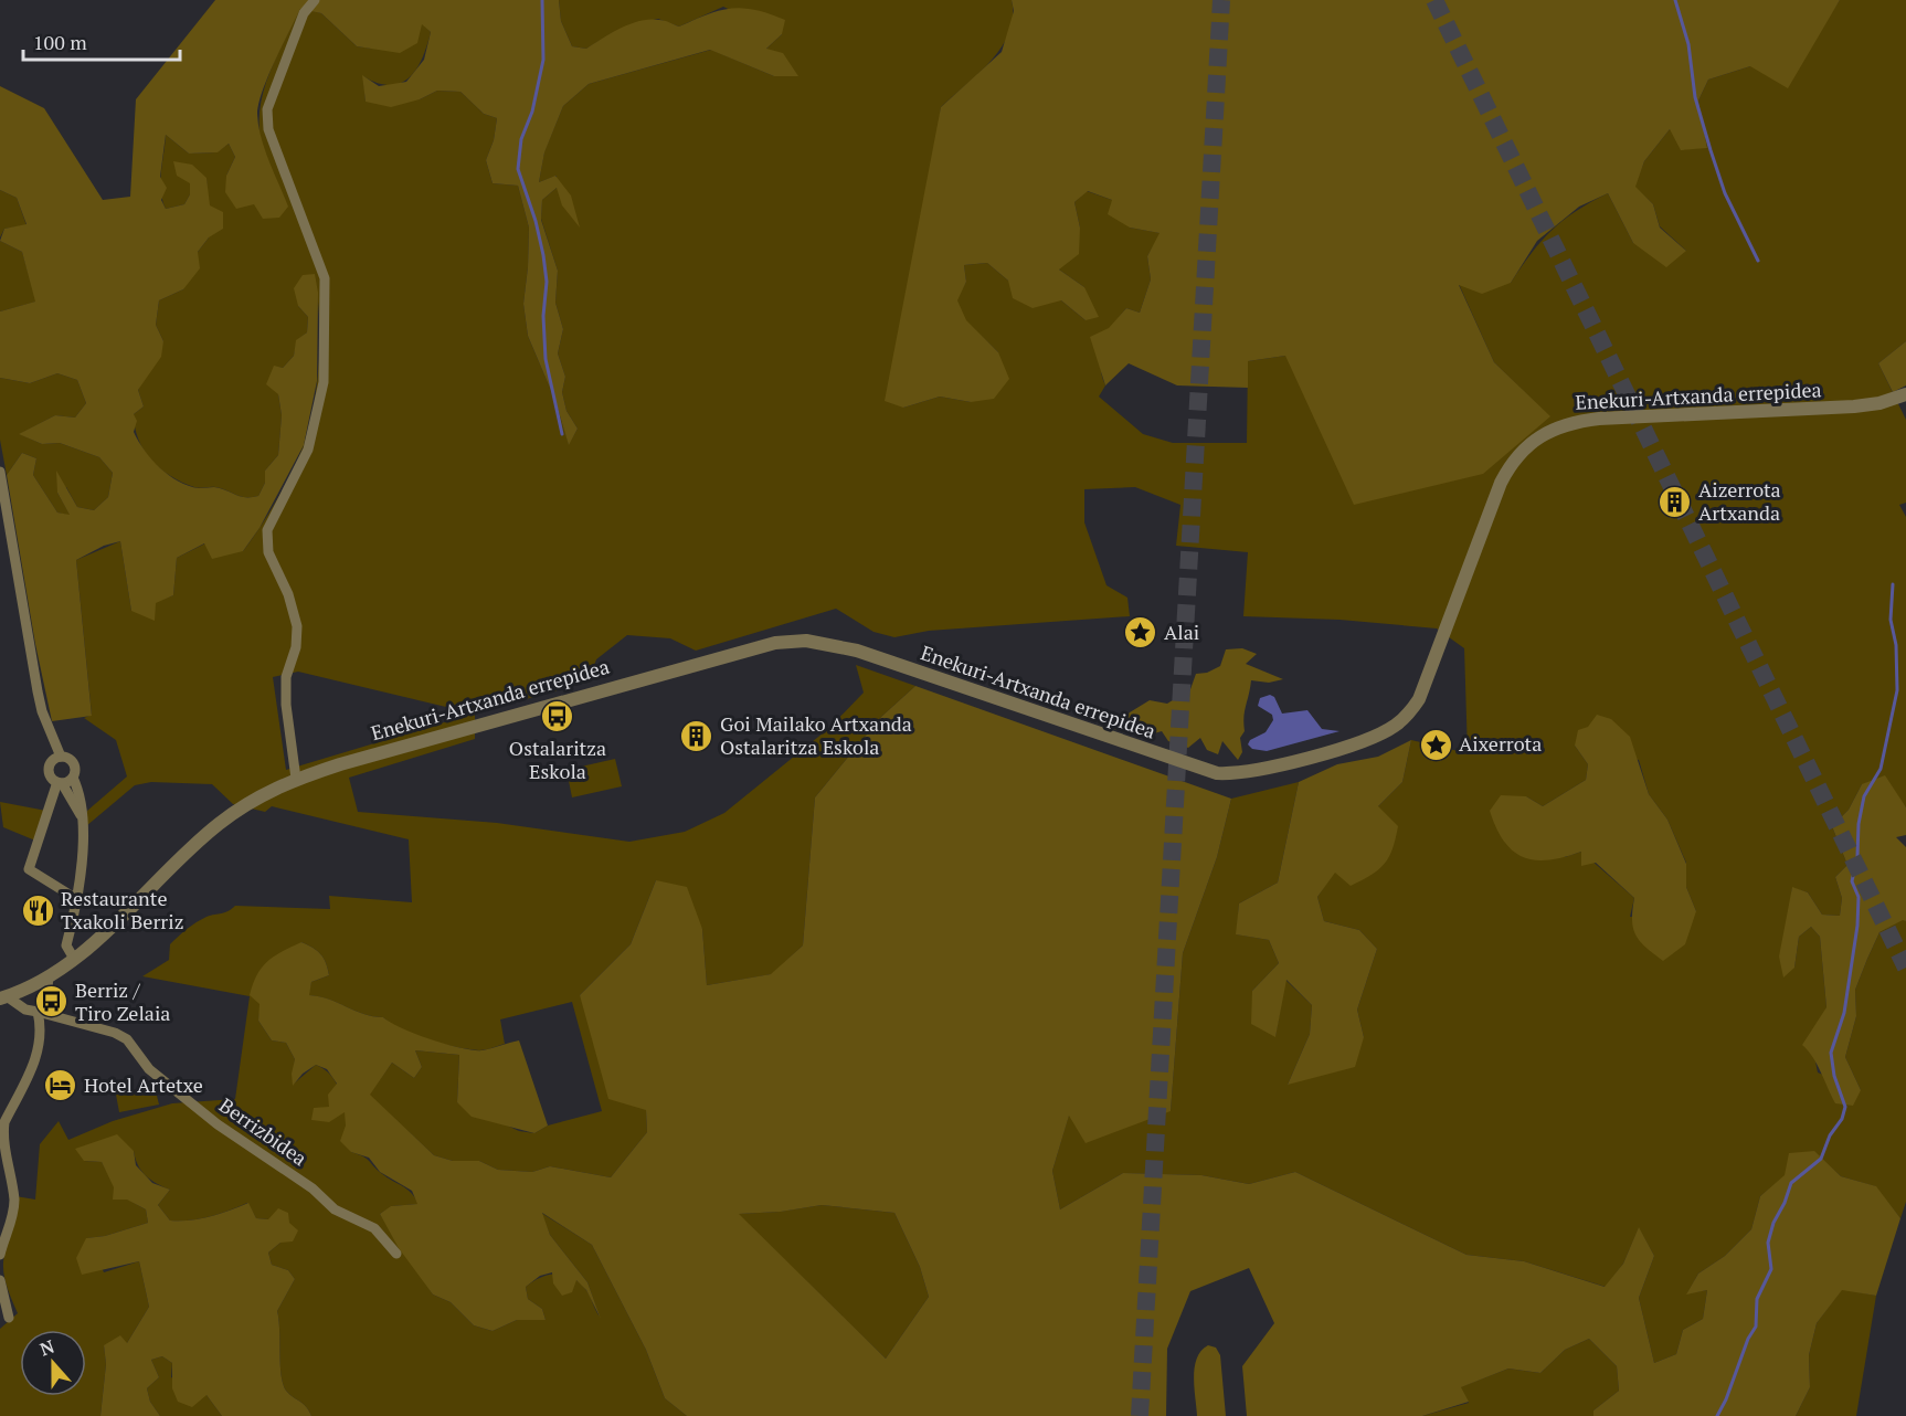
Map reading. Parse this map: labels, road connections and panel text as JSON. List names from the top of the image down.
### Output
{
  "streets": {
    "street": ["Enekuri-Artxanda errepidea", "Berrizbidea"]
  },
  "crossings": [
    ["Enekuri-Artxanda errepidea", "Berrizbidea"]
  ],
  "places": {
    "building": ["Aizerrota Artxanda", "Goi Mailako Artxanda Ostalaritza Eskola"],
    "place": ["Alai", "Aixerrota"],
    "bus stop": ["Ostalaritza Eskola", "Berriz / Tiro Zelaia"],
    "restaurant": ["Restaurante Txakoli Berriz"],
    "hotel": ["Hotel Artetxe"]
  },
  "scale_bar": "100 m",
  "north": "top"
}
